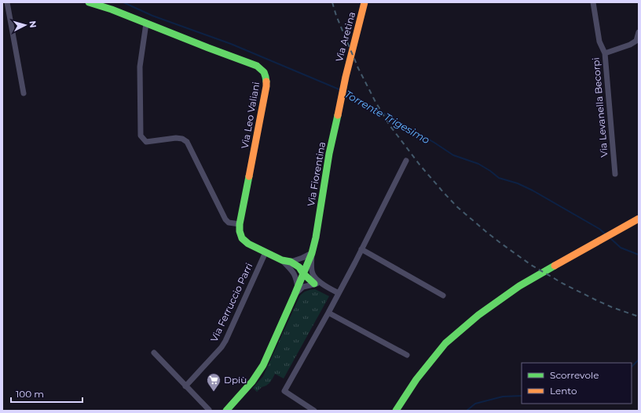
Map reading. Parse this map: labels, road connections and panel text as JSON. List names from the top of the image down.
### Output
{
  "streets": {
    "street": [
      "Via Aretina",
      "Via Levanella Becorpi",
      "Via Leo Valiani",
      "Via Fiorentina",
      "Via Ferruccio Parri"
    ]
  },
  "crossings": [
    ["Via Aretina", "Via Fiorentina"],
    ["Via Leo Valiani", "Via Fiorentina"],
    ["Via Leo Valiani", "Via Ferruccio Parri"]
  ],
  "water": ["Torrente Trigesimo"],
  "places": {
    "supermarket": ["Dpiù"]
  },
  "legend": ["Scorrevole", "Lento"],
  "scale_bar": "100 m",
  "north": "right"
}
